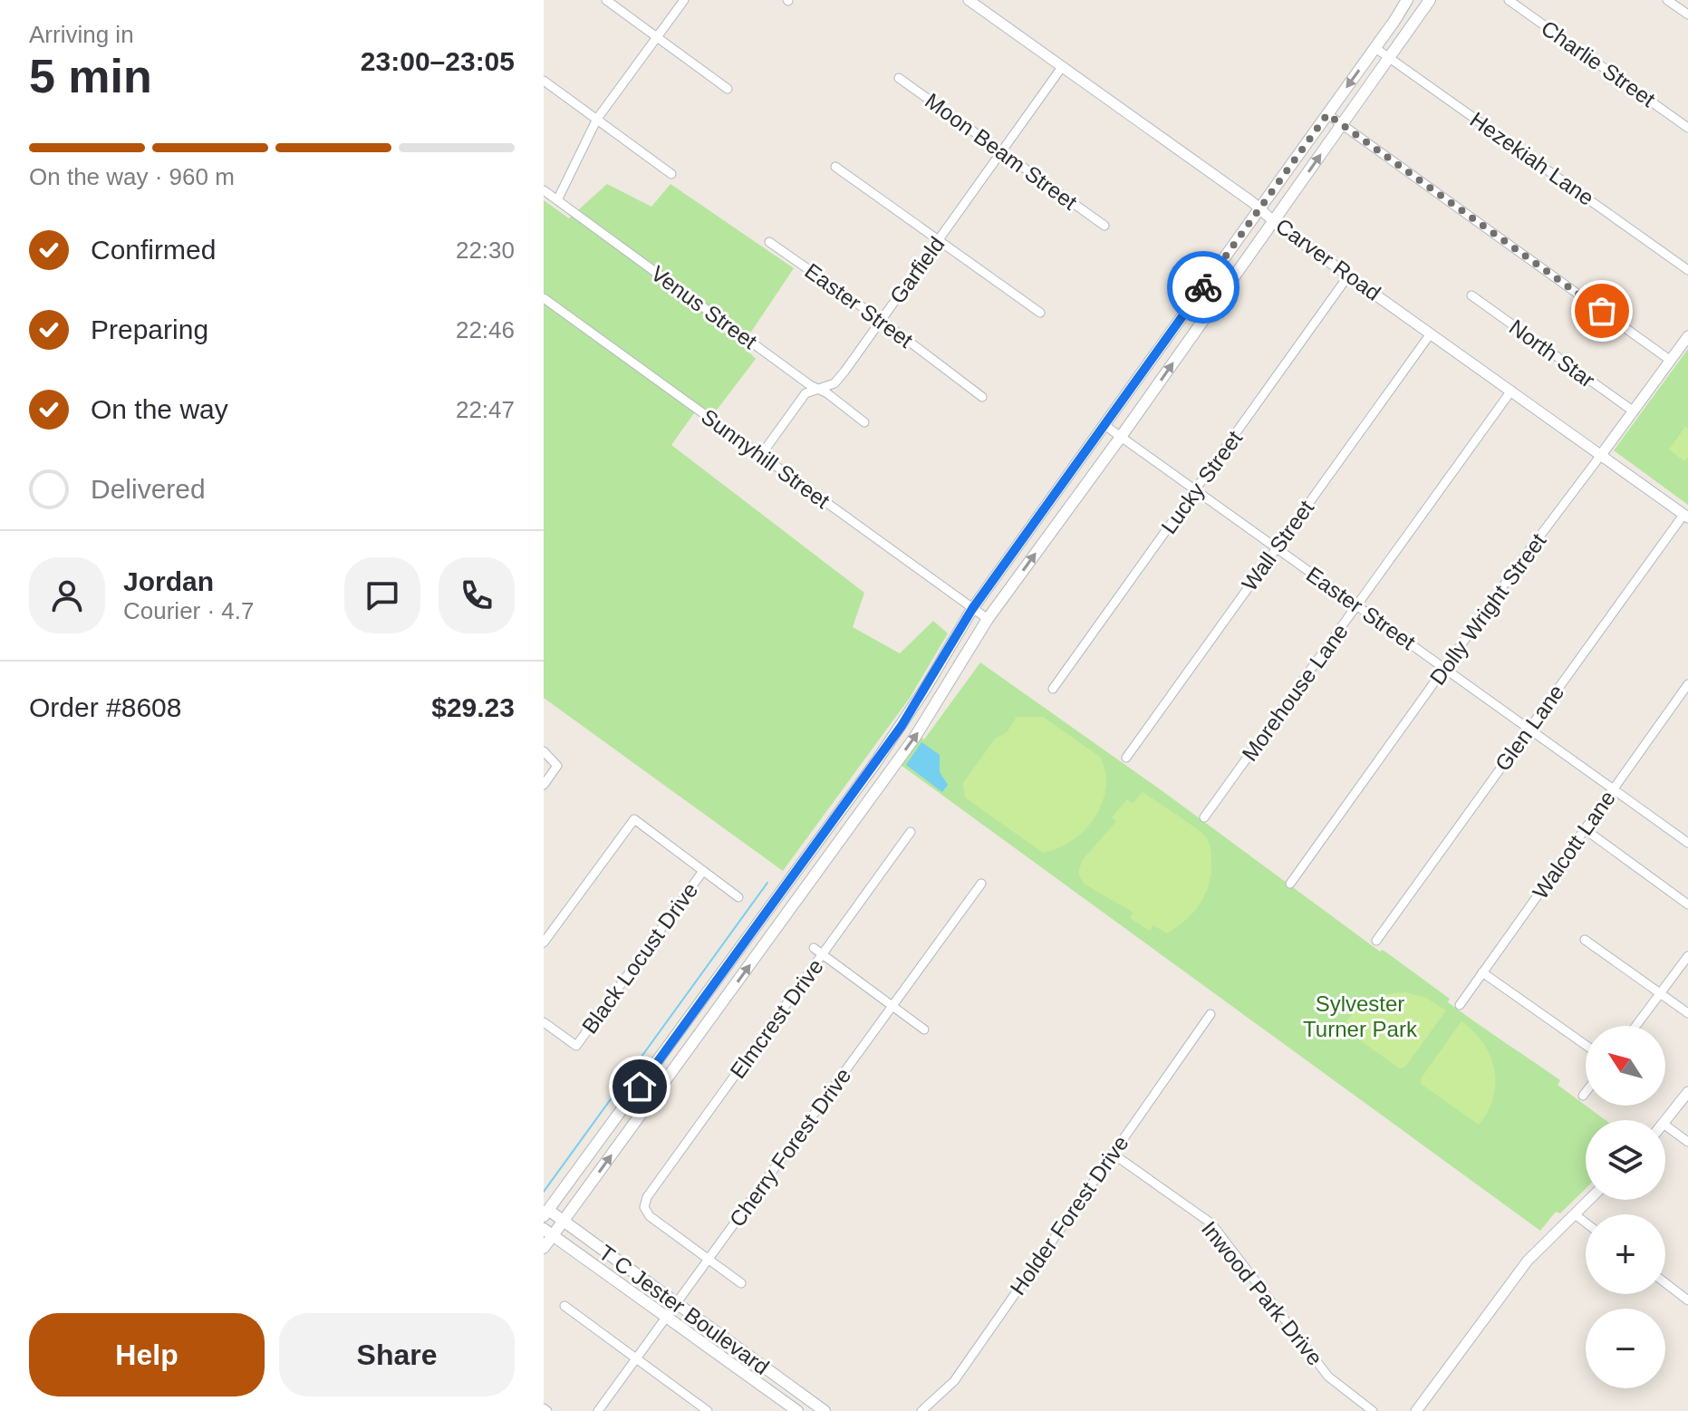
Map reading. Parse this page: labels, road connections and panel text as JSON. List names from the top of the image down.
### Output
{
  "streets": {
    "main road": ["T C Jester Boulevard"],
    "street": [
      "Charlie Street",
      "Moon Beam Street",
      "Hezekiah Lane",
      "Carver Road",
      "Garfield",
      "Easter Street",
      "Venus Street",
      "North Star",
      "Sunnyhill Street",
      "Lucky Street",
      "Wall Street",
      "Dolly Wright Street",
      "Morehouse Lane",
      "Glen Lane",
      "Walcott Lane",
      "Black Locust Drive",
      "Elmcrest Drive",
      "Cherry Forest Drive",
      "Holder Forest Drive",
      "Inwood Park Drive"
    ]
  },
  "crossings": [
    ["Moon Beam Street", "Garfield"],
    ["Carver Road", "Garfield"],
    ["Carver Road", "Lucky Street"],
    ["Carver Road", "Wall Street"],
    ["Carver Road", "Dolly Wright Street"],
    ["Carver Road", "Morehouse Lane"],
    ["Carver Road", "Glen Lane"],
    ["Garfield", "Easter Street"],
    ["Garfield", "Venus Street"],
    ["Garfield", "Sunnyhill Street"],
    ["Easter Street", "Lucky Street"],
    ["Easter Street", "Wall Street"],
    ["Easter Street", "Dolly Wright Street"],
    ["Easter Street", "Morehouse Lane"],
    ["Easter Street", "Glen Lane"],
    ["Easter Street", "Walcott Lane"],
    ["North Star", "Dolly Wright Street"],
    ["Elmcrest Drive", "Cherry Forest Drive"],
    ["Cherry Forest Drive", "T C Jester Boulevard"],
    ["Holder Forest Drive", "Inwood Park Drive"]
  ],
  "parks": ["Sylvester Turner Park"],
  "north": "top left",
  "page": {
    "heading": ["5 min", "Arriving in", "23:00–23:05"],
    "panel": [
      "Jordan",
      "Courier · 4.7",
      "Order #8608",
      "$29.23"
    ],
    "bar": "On the way · 960 m",
    "list": [
      ["Confirmed", "22:30"],
      ["Preparing", "22:46"],
      ["On the way", "22:47"],
      "Delivered"
    ],
    "map_buttons": ["+", "−"],
    "buttons": ["Help", "Share"]
  }
}
